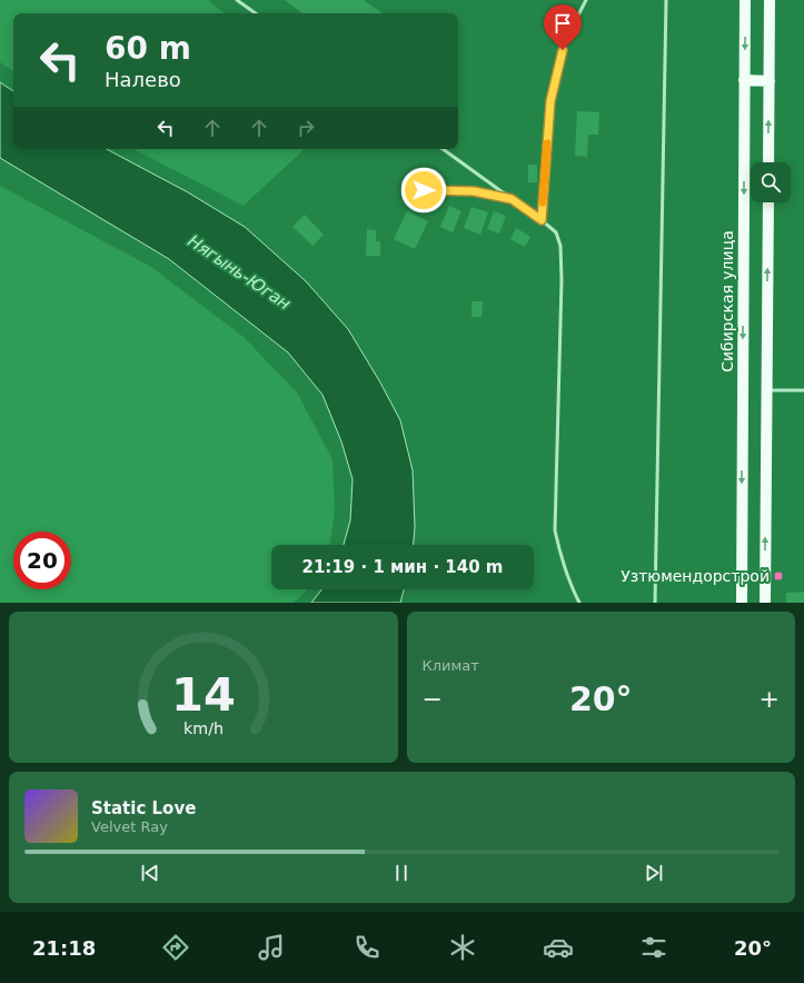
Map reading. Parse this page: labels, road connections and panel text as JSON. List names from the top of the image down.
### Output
{
  "streets": {
    "main road": ["Сибирская улица"]
  },
  "water": ["Нягынь-Юган"],
  "places": {
    "transit": ["Узтюмендорстрой"]
  },
  "page": {
    "turn": ["60 m", "Налево"],
    "limit": "20",
    "trip": "21:19 · 1 мин · 140 m",
    "tile": "Климат",
    "heat": ["−", "20°", "+"],
    "song": ["Static Love", "Velvet Ray"],
    "tabs": ["21:18", "20°"],
    "gauge": ["14", "km/h"]
  }
}
